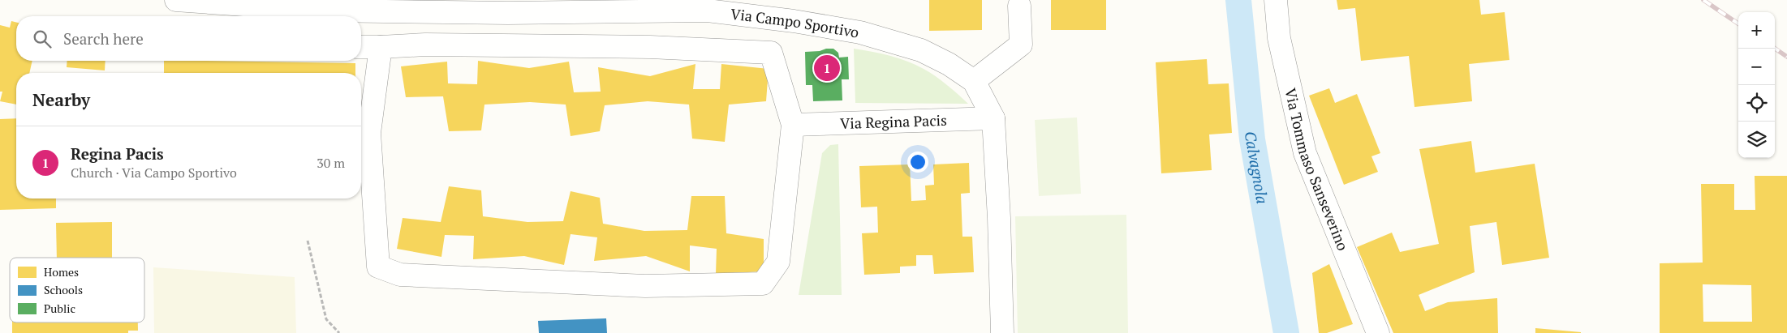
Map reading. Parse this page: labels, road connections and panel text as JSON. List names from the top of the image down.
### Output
{
  "streets": {
    "street": ["Via Campo Sportivo", "Via Regina Pacis", "Via Tommaso Sanseverino"]
  },
  "crossings": [
    ["Via Campo Sportivo", "Via Regina Pacis"]
  ],
  "water": ["Calvagnola"],
  "legend": ["Homes", "Schools", "Public"],
  "page": {
    "map_buttons": ["+", "−"],
    "search": "Search here",
    "pins": "1",
    "heading": "Nearby",
    "list": [
      {
        "mark": "1",
        "name": "Regina Pacis",
        "note": "Church · Via Campo Sportivo",
        "value": "30 m"
      }
    ]
  }
}
